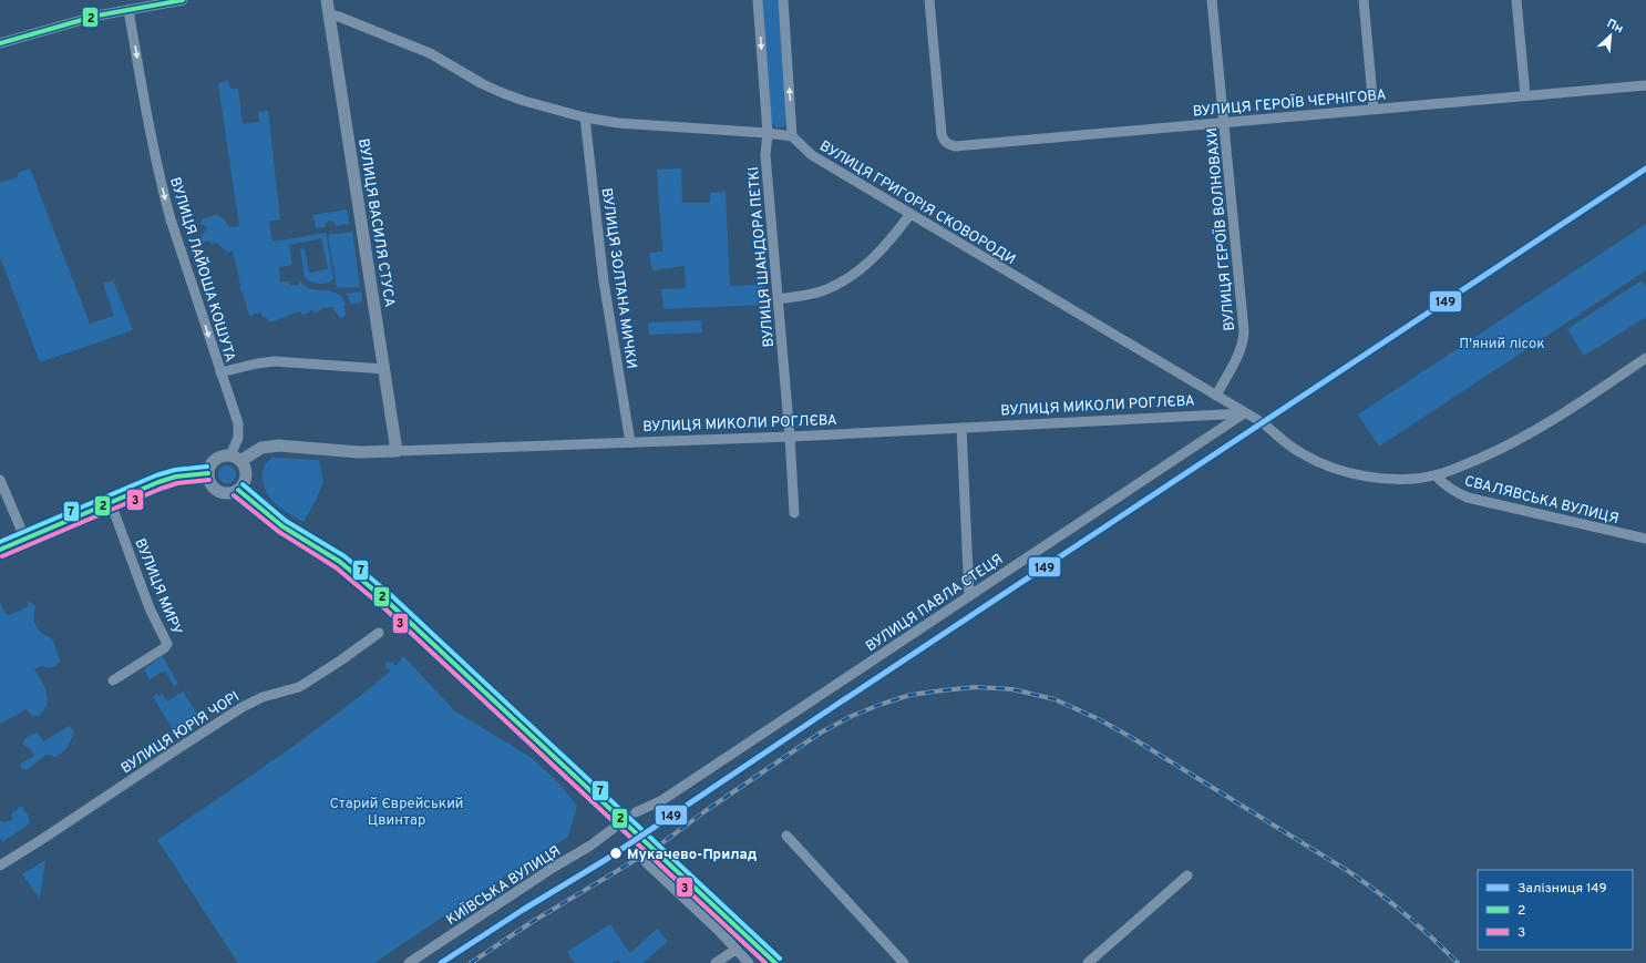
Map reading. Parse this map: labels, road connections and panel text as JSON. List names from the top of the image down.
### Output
{
  "streets": {
    "main road": ["ВУЛИЦЯ ВАСИЛЯ СТУСА", "ВУЛИЦЯ МИКОЛИ РОГЛЄВА"],
    "street": [
      "ВУЛИЦЯ ГЕРОЇВ ЧЕРНІГОВА",
      "ВУЛИЦЯ ГРИГОРІЯ СКОВОРОДИ",
      "ВУЛИЦЯ ГЕРОЇВ ВОЛНОВАХИ",
      "ВУЛИЦЯ ШАНДОРА ПЕТКІ",
      "ВУЛИЦЯ ЛАЙОША КОШУТА",
      "ВУЛИЦЯ ЗОЛТАНА МИЧКИ",
      "СВАЛЯВСЬКА ВУЛИЦЯ",
      "ВУЛИЦЯ МИРУ",
      "ВУЛИЦЯ ПАВЛА СТЕЦЯ",
      "ВУЛИЦЯ ЮРІЯ ЧОРІ",
      "КИЇВСЬКА ВУЛИЦЯ"
    ]
  },
  "crossings": [
    ["ВУЛИЦЯ ГЕРОЇВ ЧЕРНІГОВА", "ВУЛИЦЯ ГЕРОЇВ ВОЛНОВАХИ"],
    ["ВУЛИЦЯ ГРИГОРІЯ СКОВОРОДИ", "ВУЛИЦЯ ГЕРОЇВ ВОЛНОВАХИ"],
    ["ВУЛИЦЯ ГРИГОРІЯ СКОВОРОДИ", "ВУЛИЦЯ МИКОЛИ РОГЛЄВА"],
    ["ВУЛИЦЯ ГРИГОРІЯ СКОВОРОДИ", "СВАЛЯВСЬКА ВУЛИЦЯ"],
    ["ВУЛИЦЯ ГРИГОРІЯ СКОВОРОДИ", "ВУЛИЦЯ ПАВЛА СТЕЦЯ"],
    ["ВУЛИЦЯ ВАСИЛЯ СТУСА", "ВУЛИЦЯ МИКОЛИ РОГЛЄВА"],
    ["ВУЛИЦЯ ШАНДОРА ПЕТКІ", "ВУЛИЦЯ МИКОЛИ РОГЛЄВА"],
    ["ВУЛИЦЯ ЛАЙОША КОШУТА", "ВУЛИЦЯ МИКОЛИ РОГЛЄВА"],
    ["ВУЛИЦЯ ЗОЛТАНА МИЧКИ", "ВУЛИЦЯ МИКОЛИ РОГЛЄВА"],
    ["ВУЛИЦЯ МИКОЛИ РОГЛЄВА", "СВАЛЯВСЬКА ВУЛИЦЯ"],
    ["ВУЛИЦЯ МИКОЛИ РОГЛЄВА", "ВУЛИЦЯ ПАВЛА СТЕЦЯ"],
    ["СВАЛЯВСЬКА ВУЛИЦЯ", "ВУЛИЦЯ ПАВЛА СТЕЦЯ"]
  ],
  "one_way": ["ВУЛИЦЯ ЛАЙОША КОШУТА"],
  "parks": ["П'яний лісок", "Старий Єврейський Цвинтар"],
  "places": ["Мукачево-Прилад"],
  "lines": [
    "transit line 2",
    "rail line 149",
    "transit line 7",
    "transit line 3"
  ],
  "legend": ["Залізниця 149", "2", "3"],
  "north": "top right"
}
